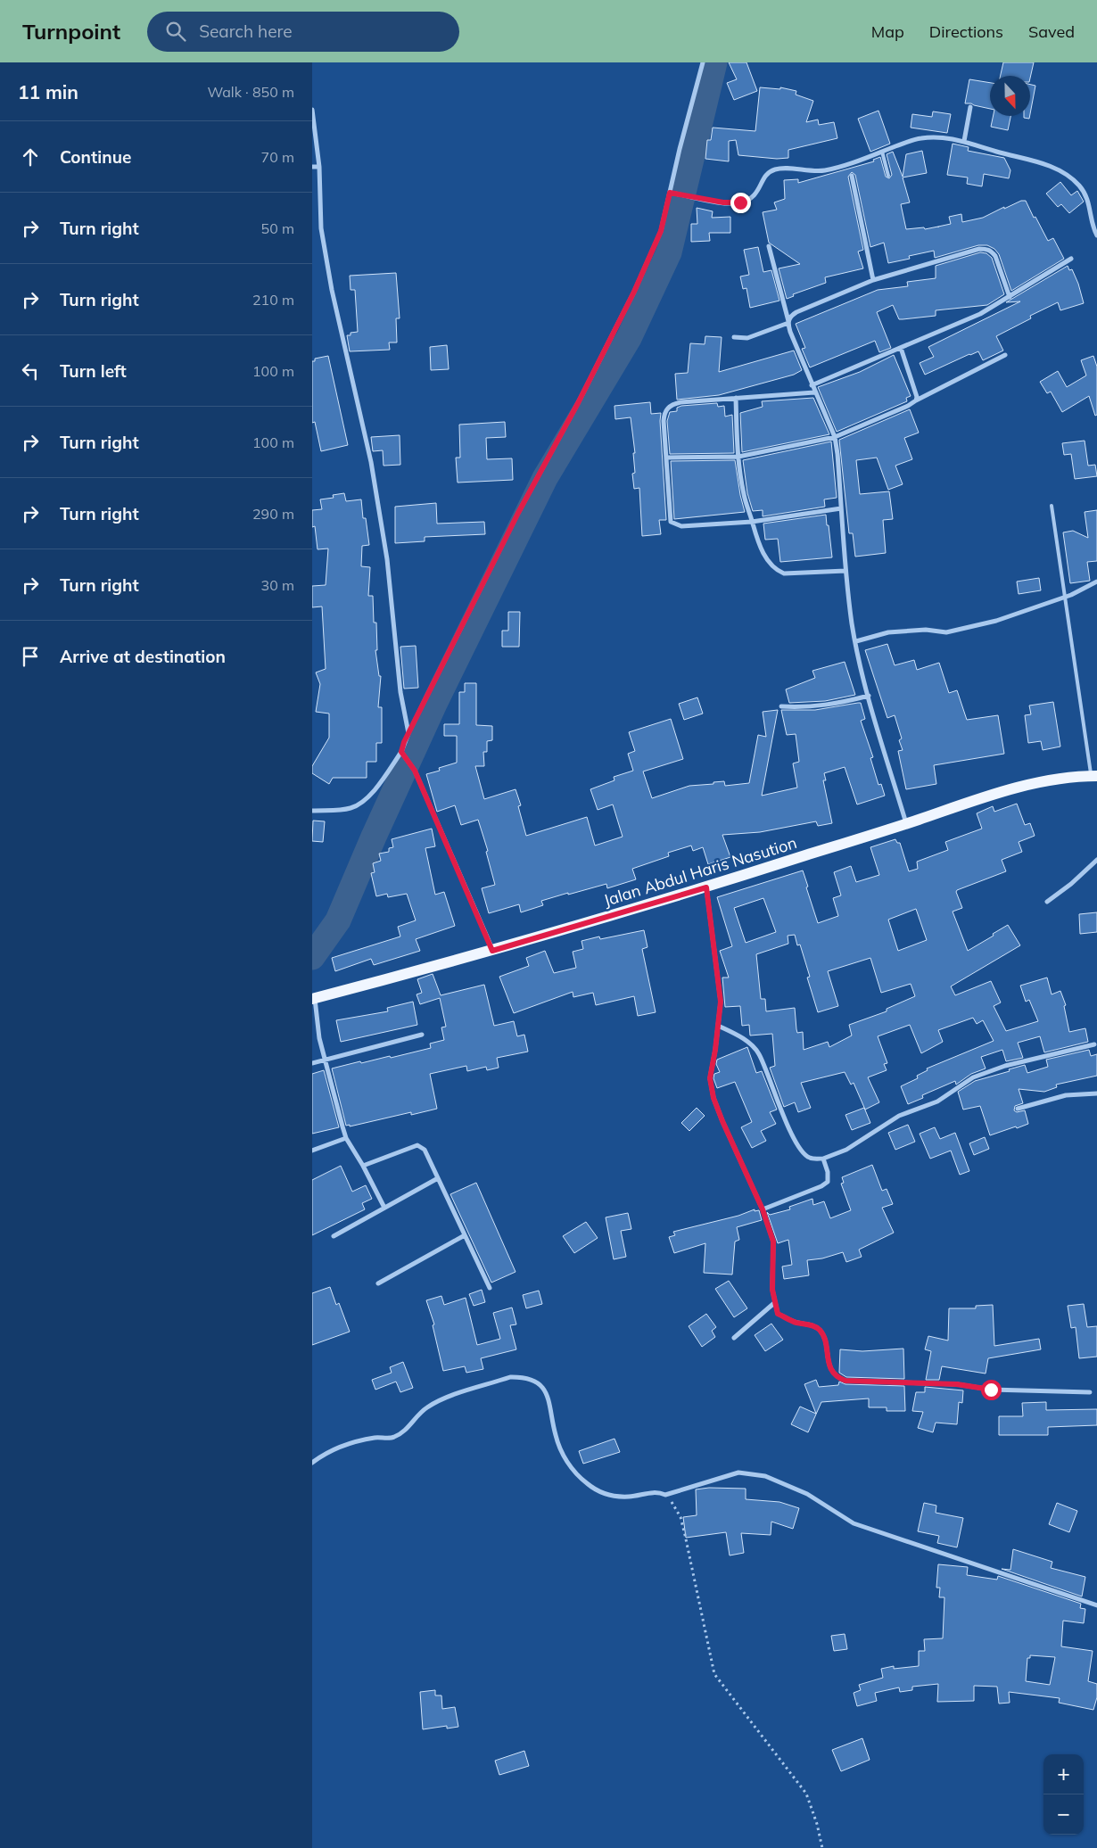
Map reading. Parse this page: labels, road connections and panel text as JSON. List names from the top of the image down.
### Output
{
  "streets": {
    "main road": ["Jalan Abdul Haris Nasution"]
  },
  "north": "bottom",
  "page": {
    "header": "Turnpoint",
    "search": "Search here",
    "nav": ["Map", "Directions", "Saved"],
    "heading": ["11 min", "Walk · 850 m"],
    "list": [
      ["Continue", "70 m"],
      ["Turn right", "50 m"],
      ["Turn right", "210 m"],
      ["Turn left", "100 m"],
      ["Turn right", "100 m"],
      ["Turn right", "290 m"],
      ["Turn right", "30 m"],
      "Arrive at destination"
    ],
    "map_buttons": ["+", "−"]
  }
}
